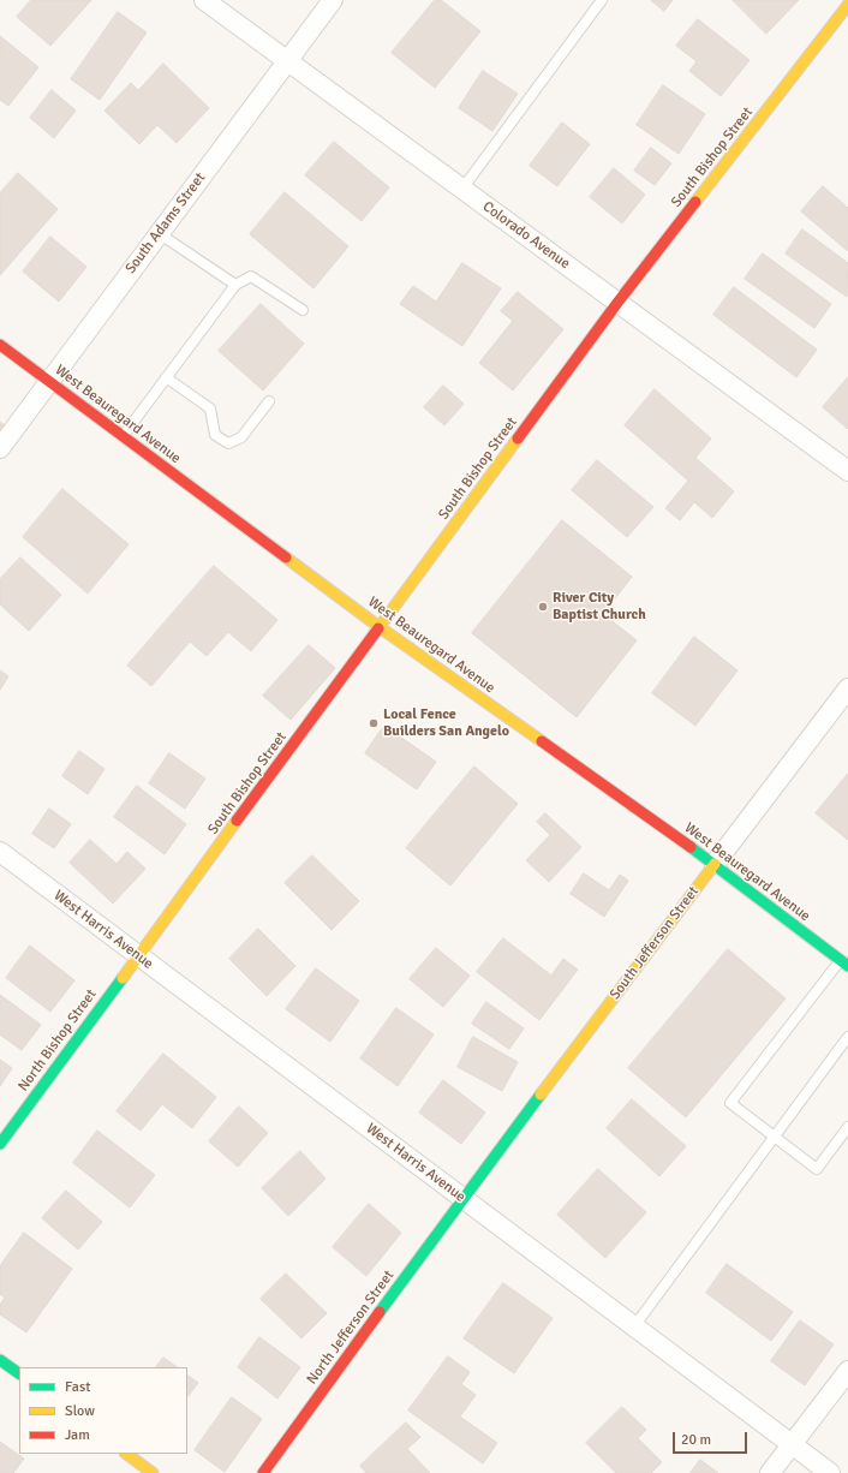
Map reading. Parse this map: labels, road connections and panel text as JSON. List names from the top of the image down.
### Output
{
  "streets": {
    "street": [
      "South Bishop Street",
      "South Adams Street",
      "Colorado Avenue",
      "West Beauregard Avenue",
      "West Harris Avenue",
      "South Jefferson Street",
      "North Bishop Street",
      "North Jefferson Street"
    ]
  },
  "crossings": [
    ["South Bishop Street", "Colorado Avenue"],
    ["South Bishop Street", "West Beauregard Avenue"],
    ["South Bishop Street", "West Harris Avenue"],
    ["South Bishop Street", "North Bishop Street"],
    ["South Adams Street", "Colorado Avenue"],
    ["South Adams Street", "West Beauregard Avenue"],
    ["West Beauregard Avenue", "South Jefferson Street"],
    ["West Harris Avenue", "South Jefferson Street"],
    ["West Harris Avenue", "North Bishop Street"],
    ["West Harris Avenue", "North Jefferson Street"],
    ["South Jefferson Street", "North Jefferson Street"]
  ],
  "places": ["River City Baptist Church", "Local Fence Builders San Angelo"],
  "legend": ["Fast", "Slow", "Jam"],
  "scale_bar": "20 m"
}
